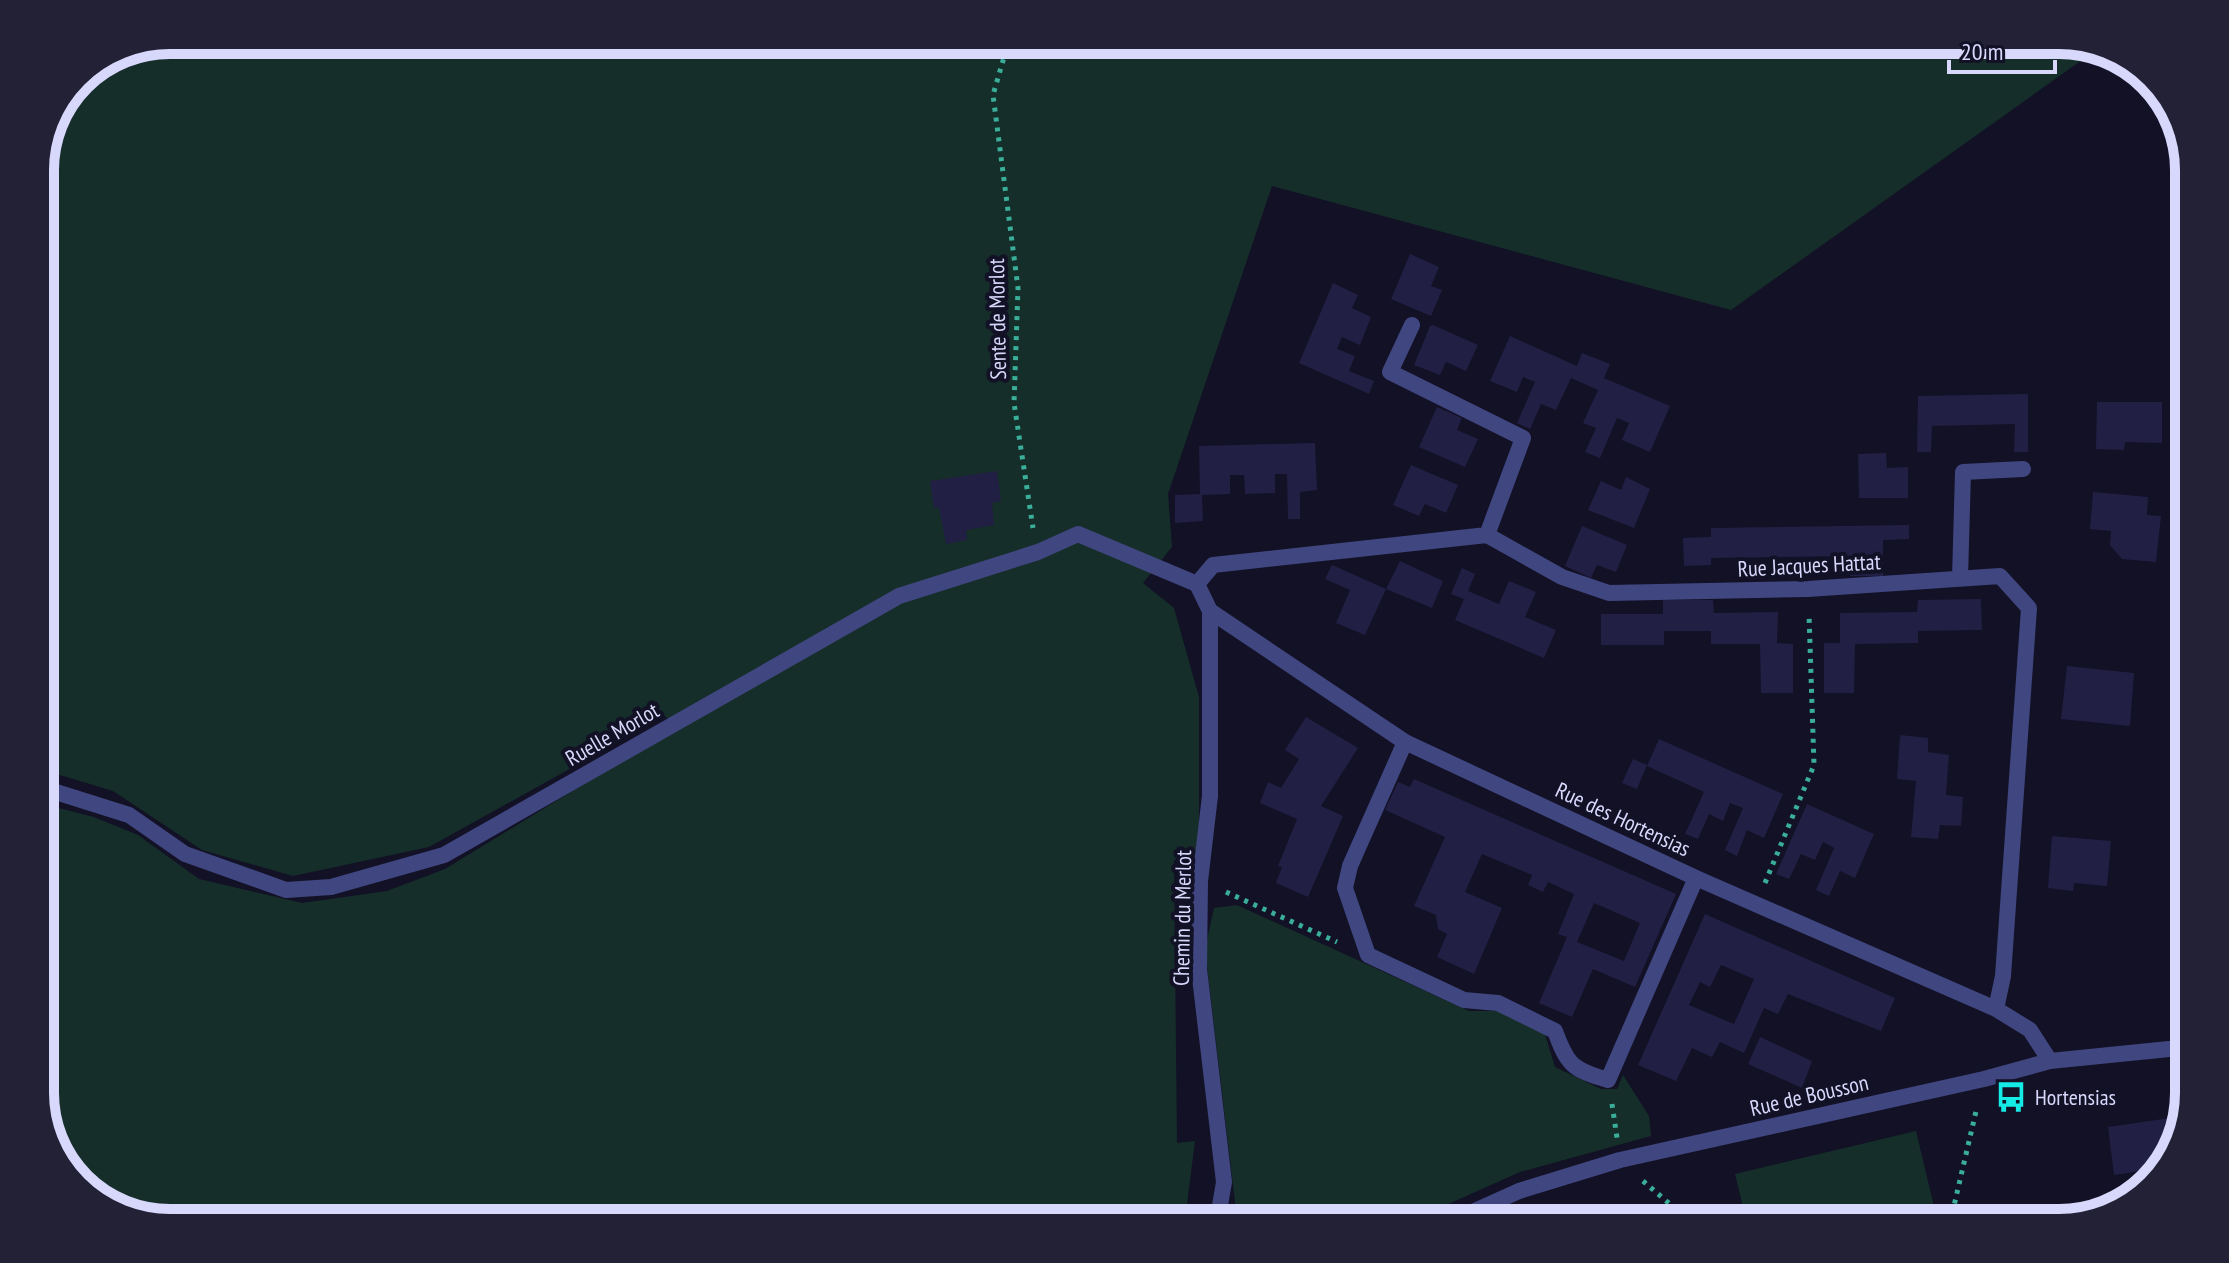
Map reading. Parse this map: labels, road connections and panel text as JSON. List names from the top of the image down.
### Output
{
  "streets": {
    "street": [
      "Rue Jacques Hattat",
      "Ruelle Morlot",
      "Rue des Hortensias",
      "Chemin du Merlot",
      "Rue de Bousson"
    ],
    "path": ["Sente de Morlot"]
  },
  "crossings": [
    ["Sente de Morlot", "Ruelle Morlot"],
    ["Rue Jacques Hattat", "Rue des Hortensias"],
    ["Rue des Hortensias", "Chemin du Merlot"],
    ["Rue des Hortensias", "Rue de Bousson"]
  ],
  "places": {
    "bus stop": ["Hortensias"]
  },
  "scale_bar": "20 m"
}
